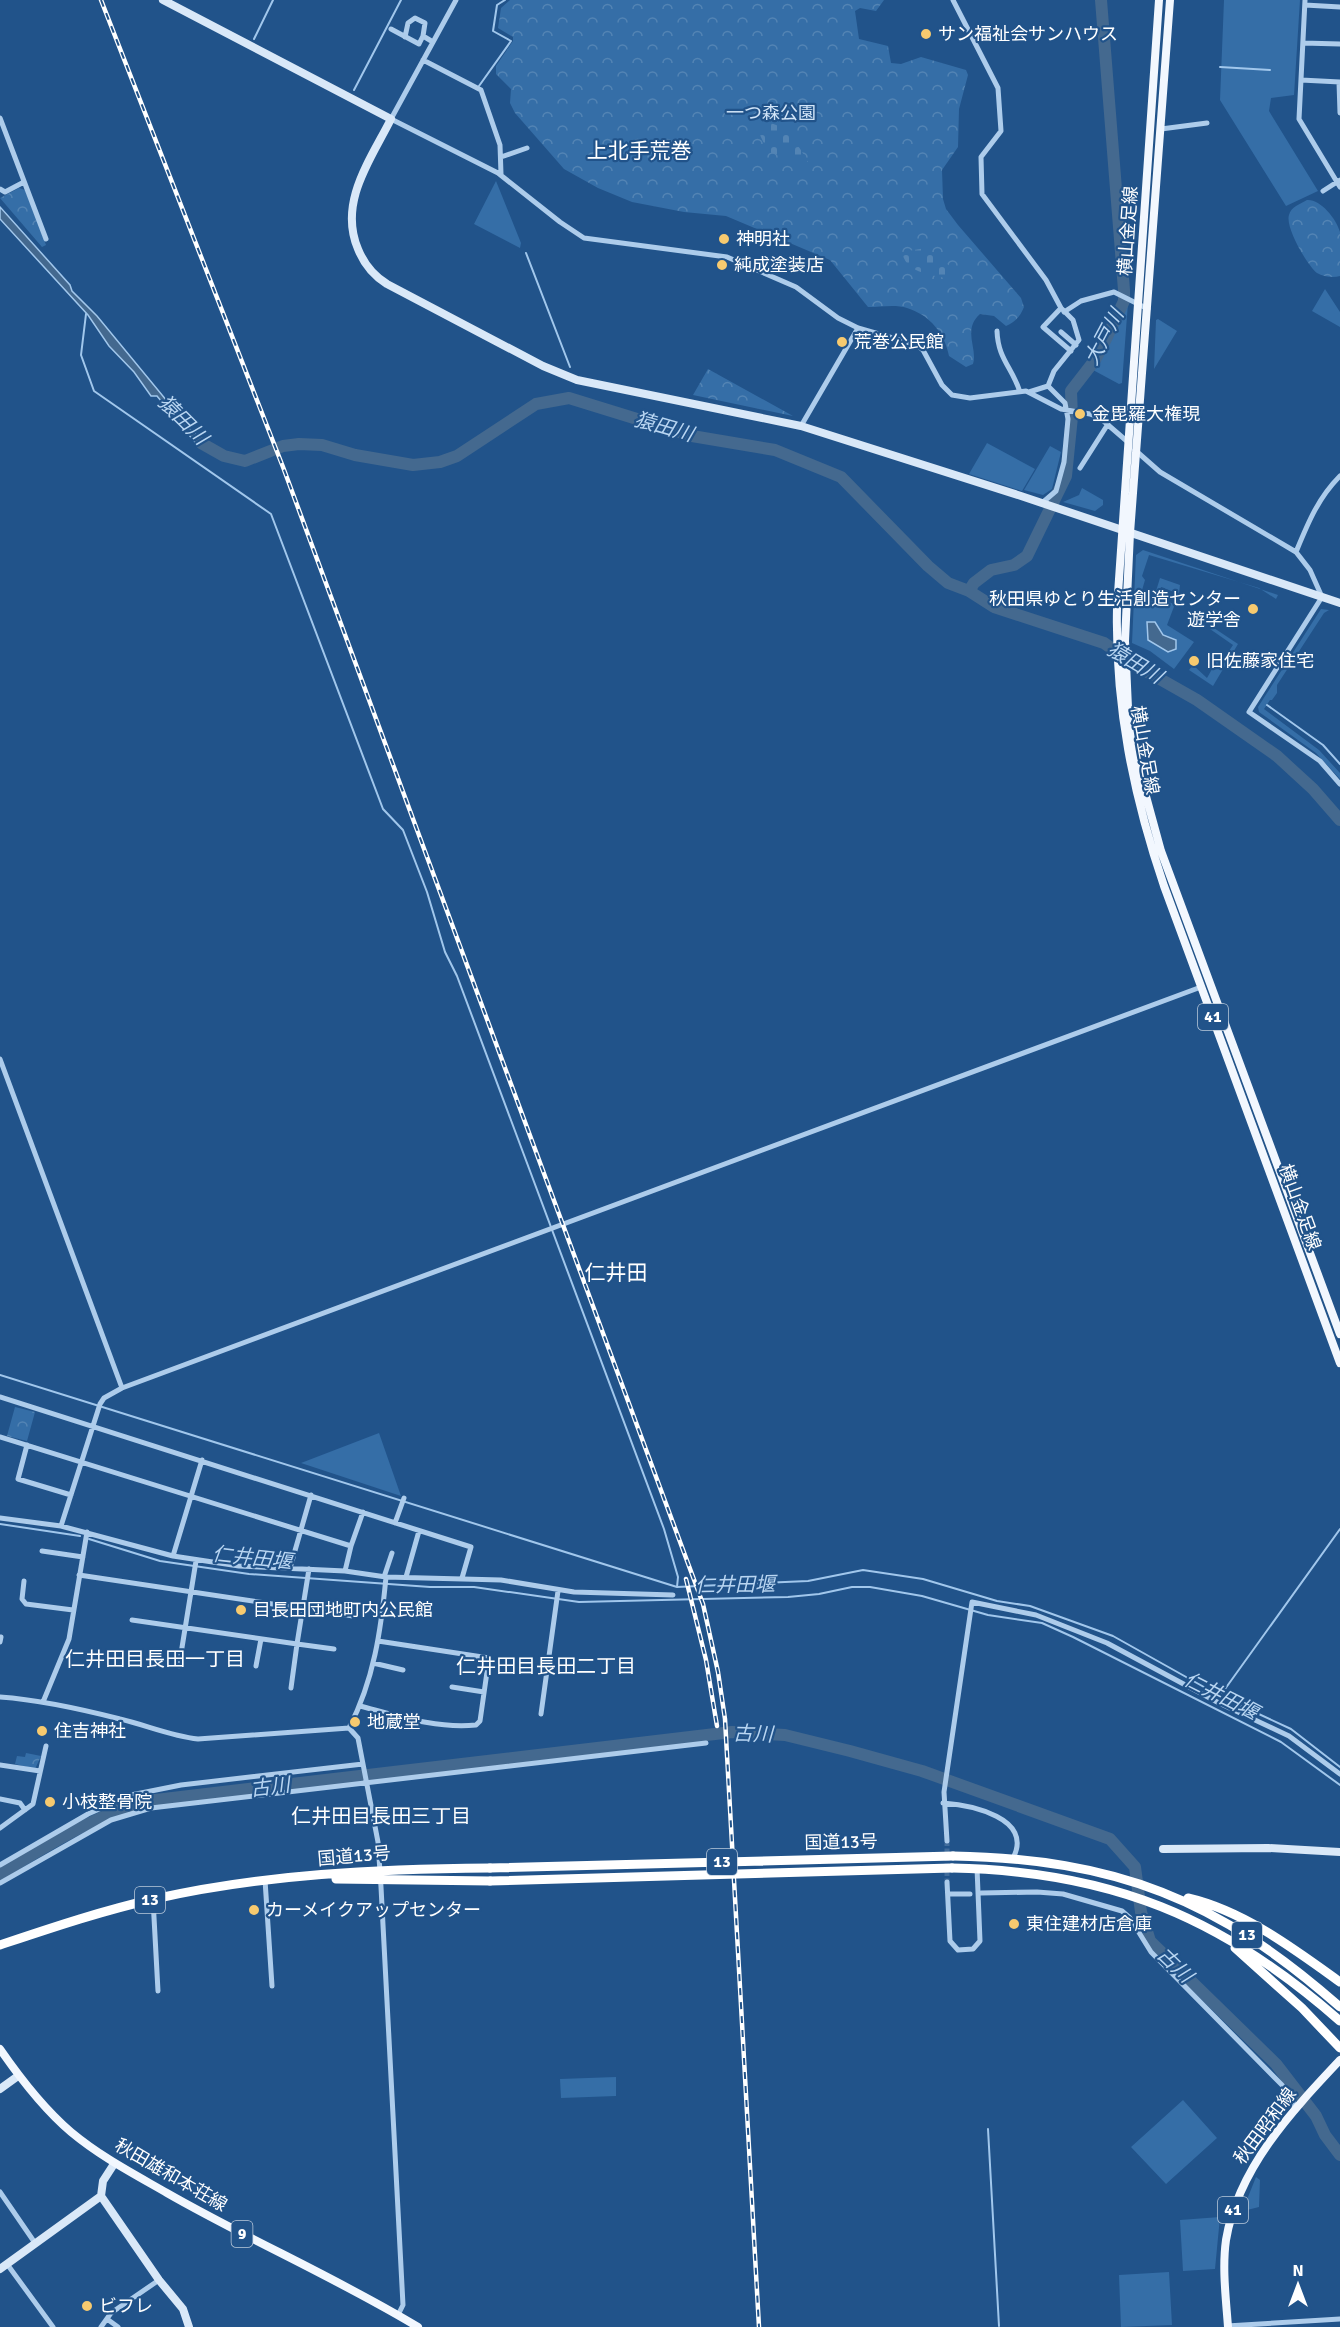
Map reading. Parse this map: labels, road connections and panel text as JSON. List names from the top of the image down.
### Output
{
  "streets": {
    "highway": ["国道13号", "13"],
    "main road": [
      "横山金足線",
      "41",
      "秋田昭和線",
      "秋田雄和本荘線",
      "9"
    ]
  },
  "crossings": [
    ["国道13号", "13"]
  ],
  "districts": [
    "上北手荒巻",
    "仁井田",
    "仁井田目長田一丁目",
    "仁井田目長田二丁目",
    "仁井田目長田三丁目"
  ],
  "water": [
    "大戸川",
    "猿田川",
    "仁井田堰",
    "古川"
  ],
  "parks": ["一つ森公園"],
  "places": [
    "サン福祉会サンハウス",
    "神明社",
    "純成塗装店",
    "荒巻公民館",
    "金毘羅大権現",
    "秋田県ゆとり生活創造センター 遊学舎",
    "旧佐藤家住宅",
    "目長田団地町内公民館",
    "地蔵堂",
    "住吉神社",
    "小枝整骨院",
    "カーメイクアップセンター",
    "東住建材店倉庫",
    "ビフレ"
  ],
  "north": "top"
}
